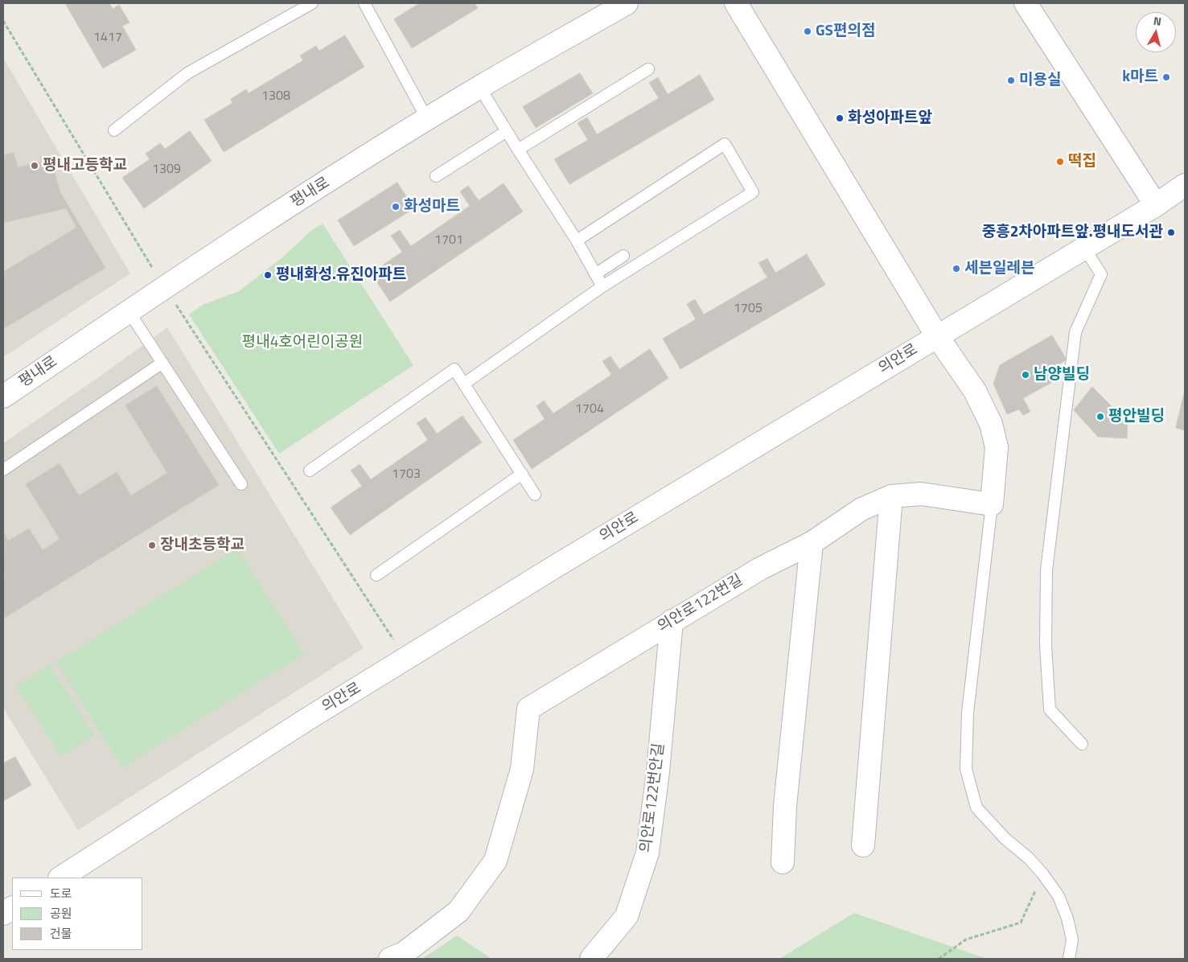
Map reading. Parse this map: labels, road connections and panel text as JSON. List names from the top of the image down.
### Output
{
  "streets": {
    "street": [
      "평내로",
      "의안로",
      "의안로122번길",
      "의안로122번안길"
    ]
  },
  "crossings": [
    ["의안로122번길", "의안로122번안길"]
  ],
  "parks": ["평내4호어린이공원"],
  "places": [
    "GS편의점",
    "k마트",
    "미용실",
    "화성아파트앞",
    "떡집",
    "평내고등학교",
    "화성마트",
    "중흥2차아파트앞.평내도서관",
    "세븐일레븐",
    "평내화성.유진아파트",
    "남양빌딩",
    "평안빌딩",
    "장내초등학교"
  ],
  "house_numbers": [
    "1417",
    "1308",
    "1309",
    "1701",
    "1705",
    "1704",
    "1703"
  ],
  "legend": ["도로", "공원", "건물"],
  "north": "top"
}
